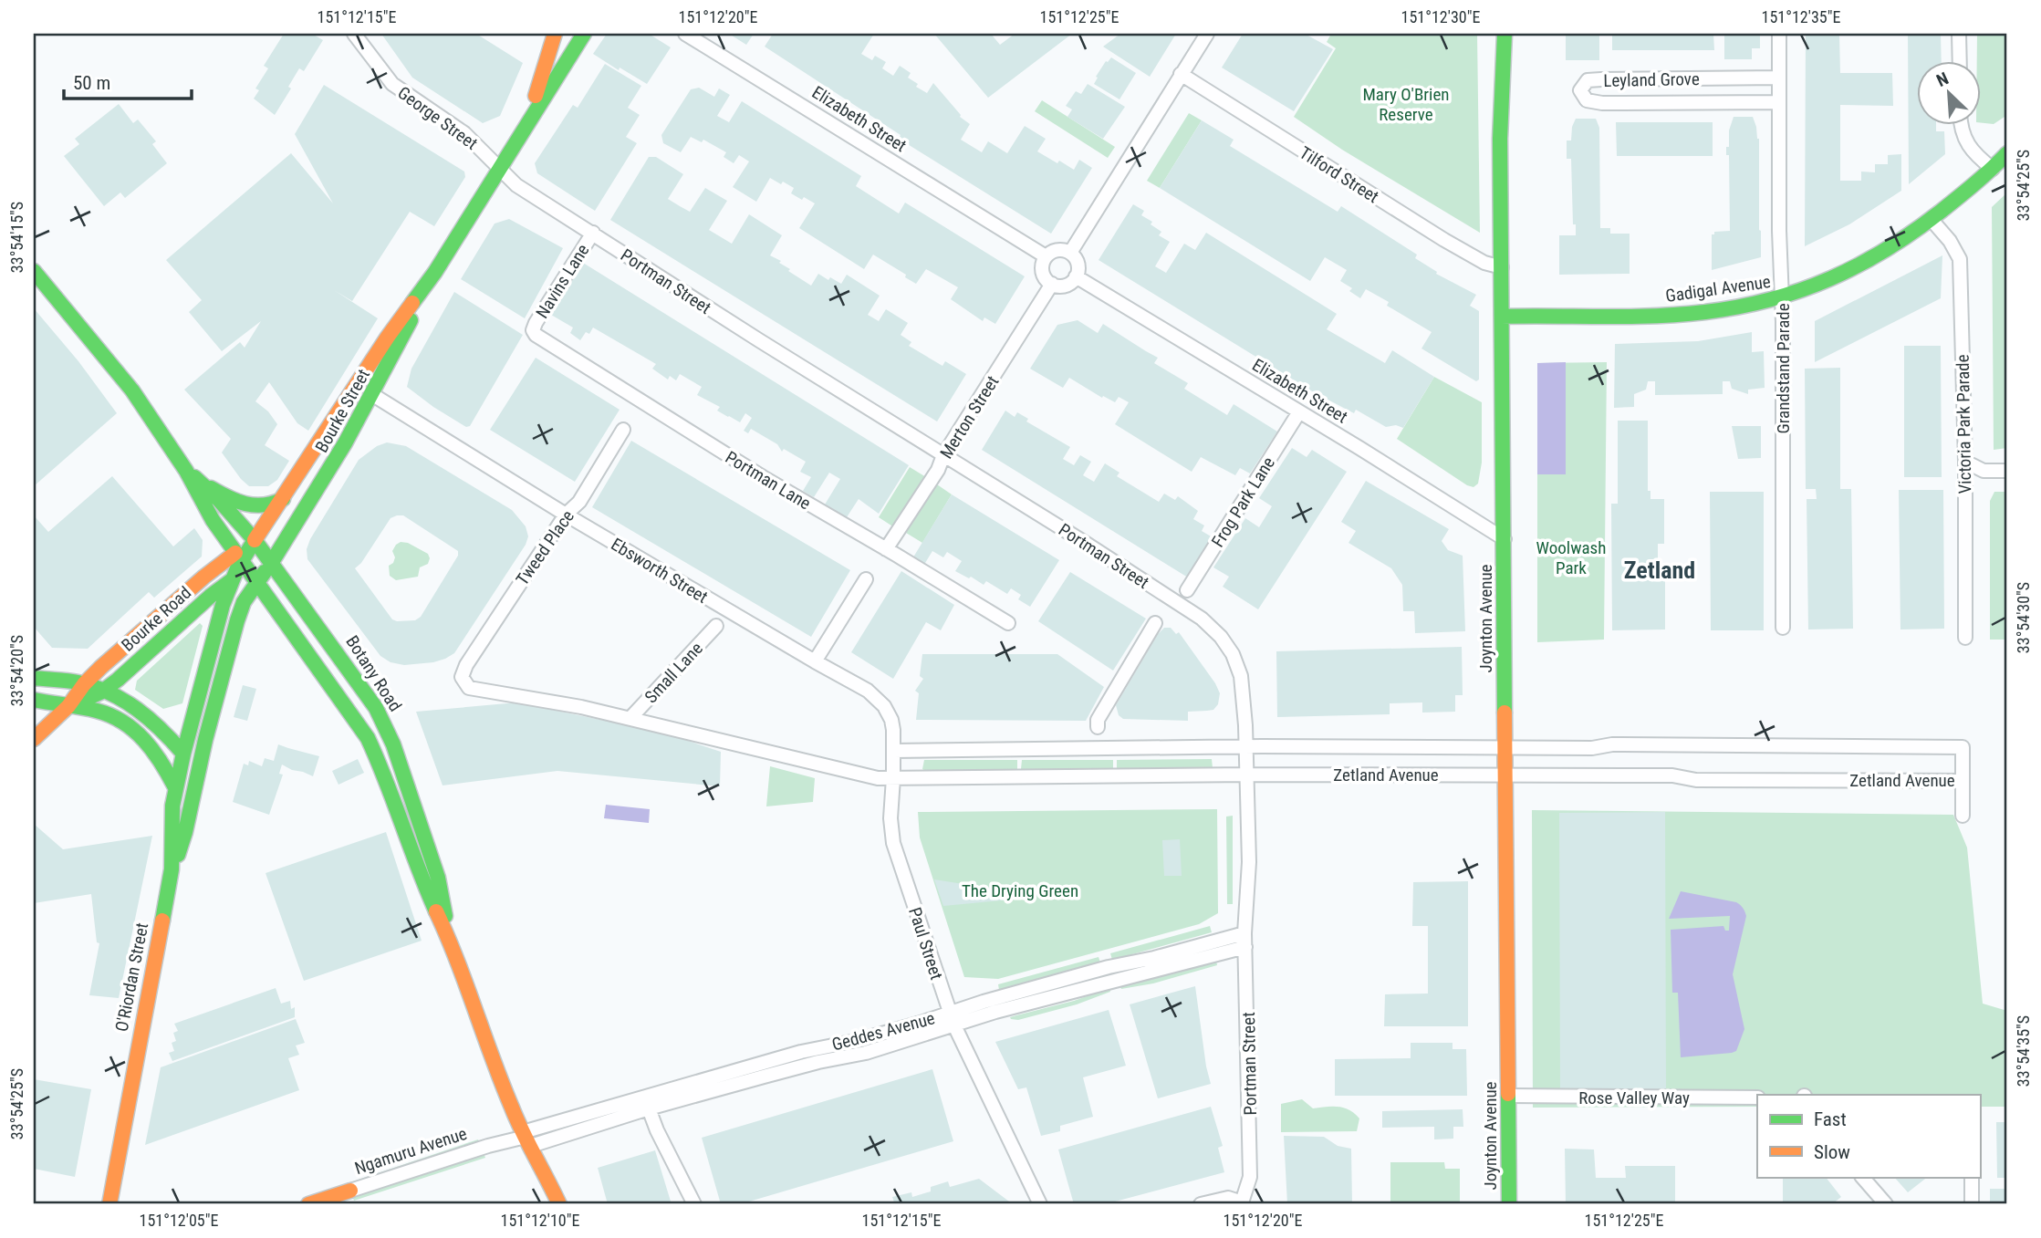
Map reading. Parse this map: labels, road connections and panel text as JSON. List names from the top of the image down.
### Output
{
  "streets": {
    "main road": [
      "Gadigal Avenue",
      "Bourke Street",
      "Bourke Road",
      "Joynton Avenue",
      "Botany Road",
      "O'Riordan Street",
      "Ngamuru Avenue"
    ],
    "street": [
      "Leyland Grove",
      "George Street",
      "Elizabeth Street",
      "Tilford Street",
      "Navins Lane",
      "Portman Street",
      "Grandstand Parade",
      "Merton Street",
      "Victoria Park Parade",
      "Portman Lane",
      "Frog Park Lane",
      "Tweed Place",
      "Ebsworth Street",
      "Small Lane",
      "Zetland Avenue",
      "Paul Street",
      "Geddes Avenue",
      "Rose Valley Way"
    ]
  },
  "crossings": [
    ["Leyland Grove", "Grandstand Parade"],
    ["George Street", "Portman Street"],
    ["George Street", "Bourke Street"],
    ["Elizabeth Street", "Merton Street"],
    ["Elizabeth Street", "Frog Park Lane"],
    ["Elizabeth Street", "Joynton Avenue"],
    ["Tilford Street", "Joynton Avenue"],
    ["Navins Lane", "Portman Street"],
    ["Navins Lane", "Portman Lane"],
    ["Portman Street", "Bourke Street"],
    ["Portman Street", "Merton Street"],
    ["Portman Street", "Zetland Avenue"],
    ["Portman Street", "Geddes Avenue"],
    ["Gadigal Avenue", "Grandstand Parade"],
    ["Gadigal Avenue", "Victoria Park Parade"],
    ["Gadigal Avenue", "Joynton Avenue"],
    ["Bourke Street", "Ebsworth Street"],
    ["Bourke Street", "Bourke Road"],
    ["Bourke Street", "Botany Road"],
    ["Bourke Street", "O'Riordan Street"],
    ["Merton Street", "Portman Lane"],
    ["Tweed Place", "Ebsworth Street"],
    ["Tweed Place", "Zetland Avenue"],
    ["Ebsworth Street", "Zetland Avenue"],
    ["Ebsworth Street", "Paul Street"],
    ["Bourke Road", "Botany Road"],
    ["Bourke Road", "O'Riordan Street"],
    ["Joynton Avenue", "Zetland Avenue"],
    ["Joynton Avenue", "Rose Valley Way"],
    ["Small Lane", "Zetland Avenue"],
    ["Botany Road", "O'Riordan Street"],
    ["Botany Road", "Geddes Avenue"],
    ["Botany Road", "Ngamuru Avenue"],
    ["Zetland Avenue", "Paul Street"],
    ["Paul Street", "Geddes Avenue"],
    ["Geddes Avenue", "Ngamuru Avenue"]
  ],
  "districts": ["Zetland"],
  "parks": ["Mary O'Brien Reserve", "Woolwash Park", "The Drying Green"],
  "legend": ["Fast", "Slow"],
  "scale_bar": "50 m",
  "north": "top left",
  "coordinates": [
    "151°12'15\"E",
    "151°12'20\"E",
    "151°12'25\"E",
    "151°12'30\"E",
    "151°12'35\"E",
    "33°54'25\"S",
    "33°54'15\"S",
    "33°54'30\"S",
    "33°54'20\"S",
    "33°54'35\"S",
    "151°12'05\"E",
    "151°12'10\"E"
  ]
}
